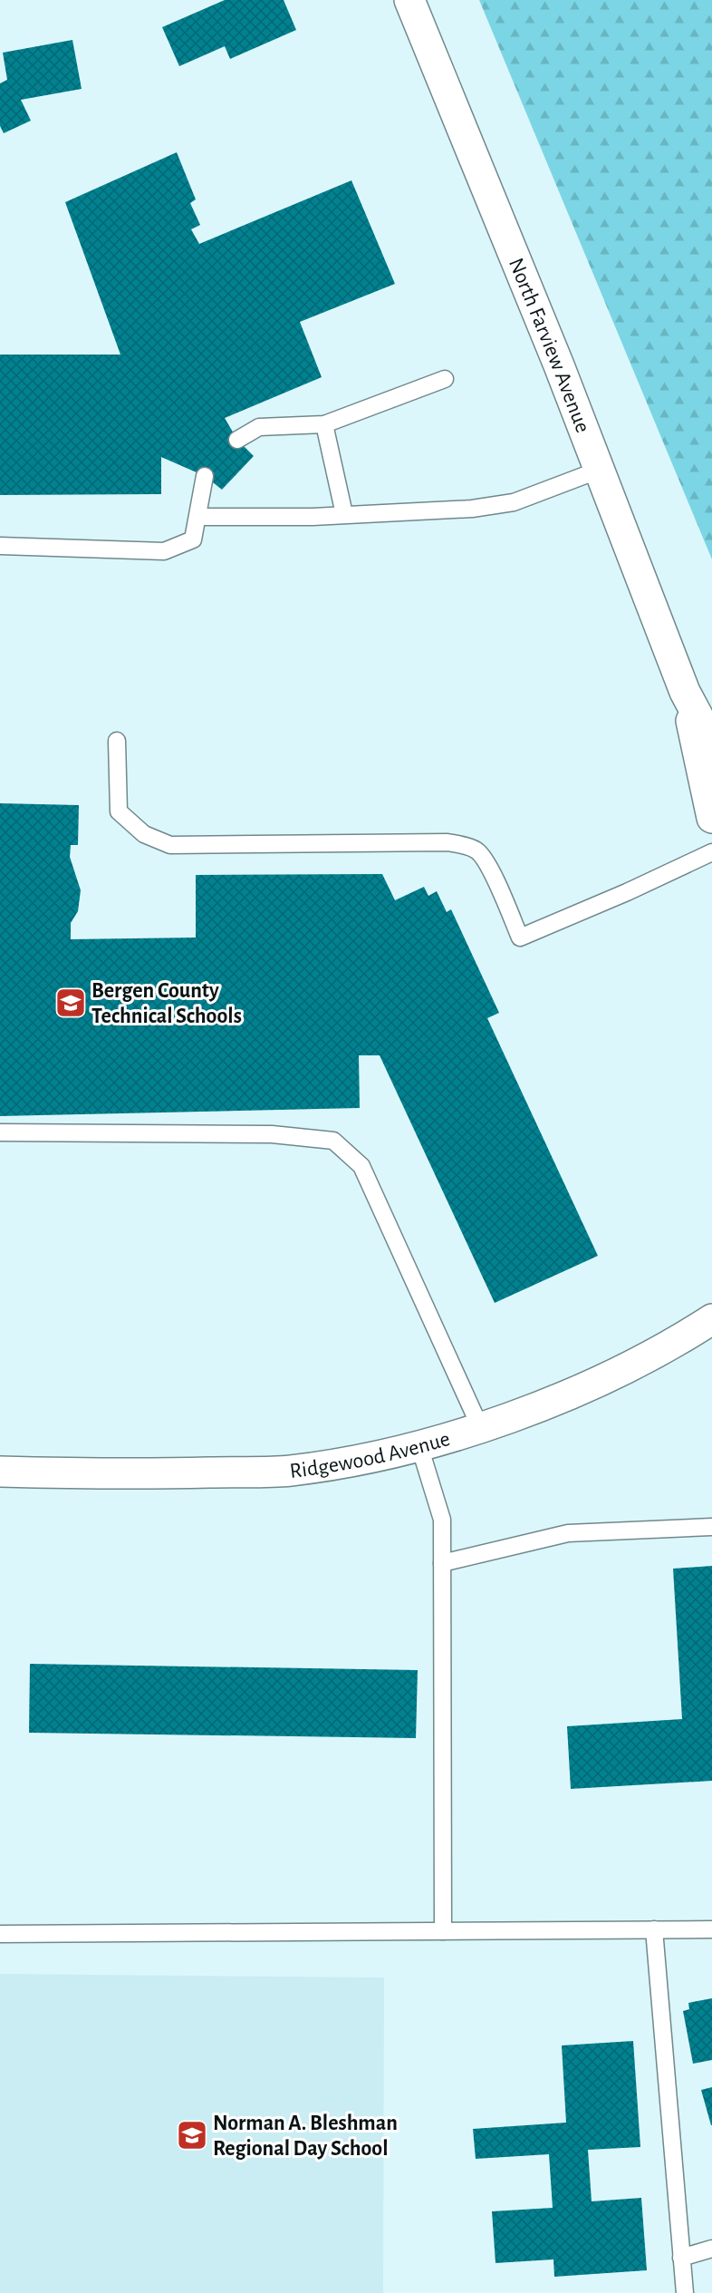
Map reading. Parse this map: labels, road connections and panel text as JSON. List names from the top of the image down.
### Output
{
  "streets": {
    "street": ["North Farview Avenue", "Ridgewood Avenue"]
  },
  "places": {
    "school or university": ["Bergen County Technical Schools", "Norman A. Bleshman Regional Day School"]
  }
}
